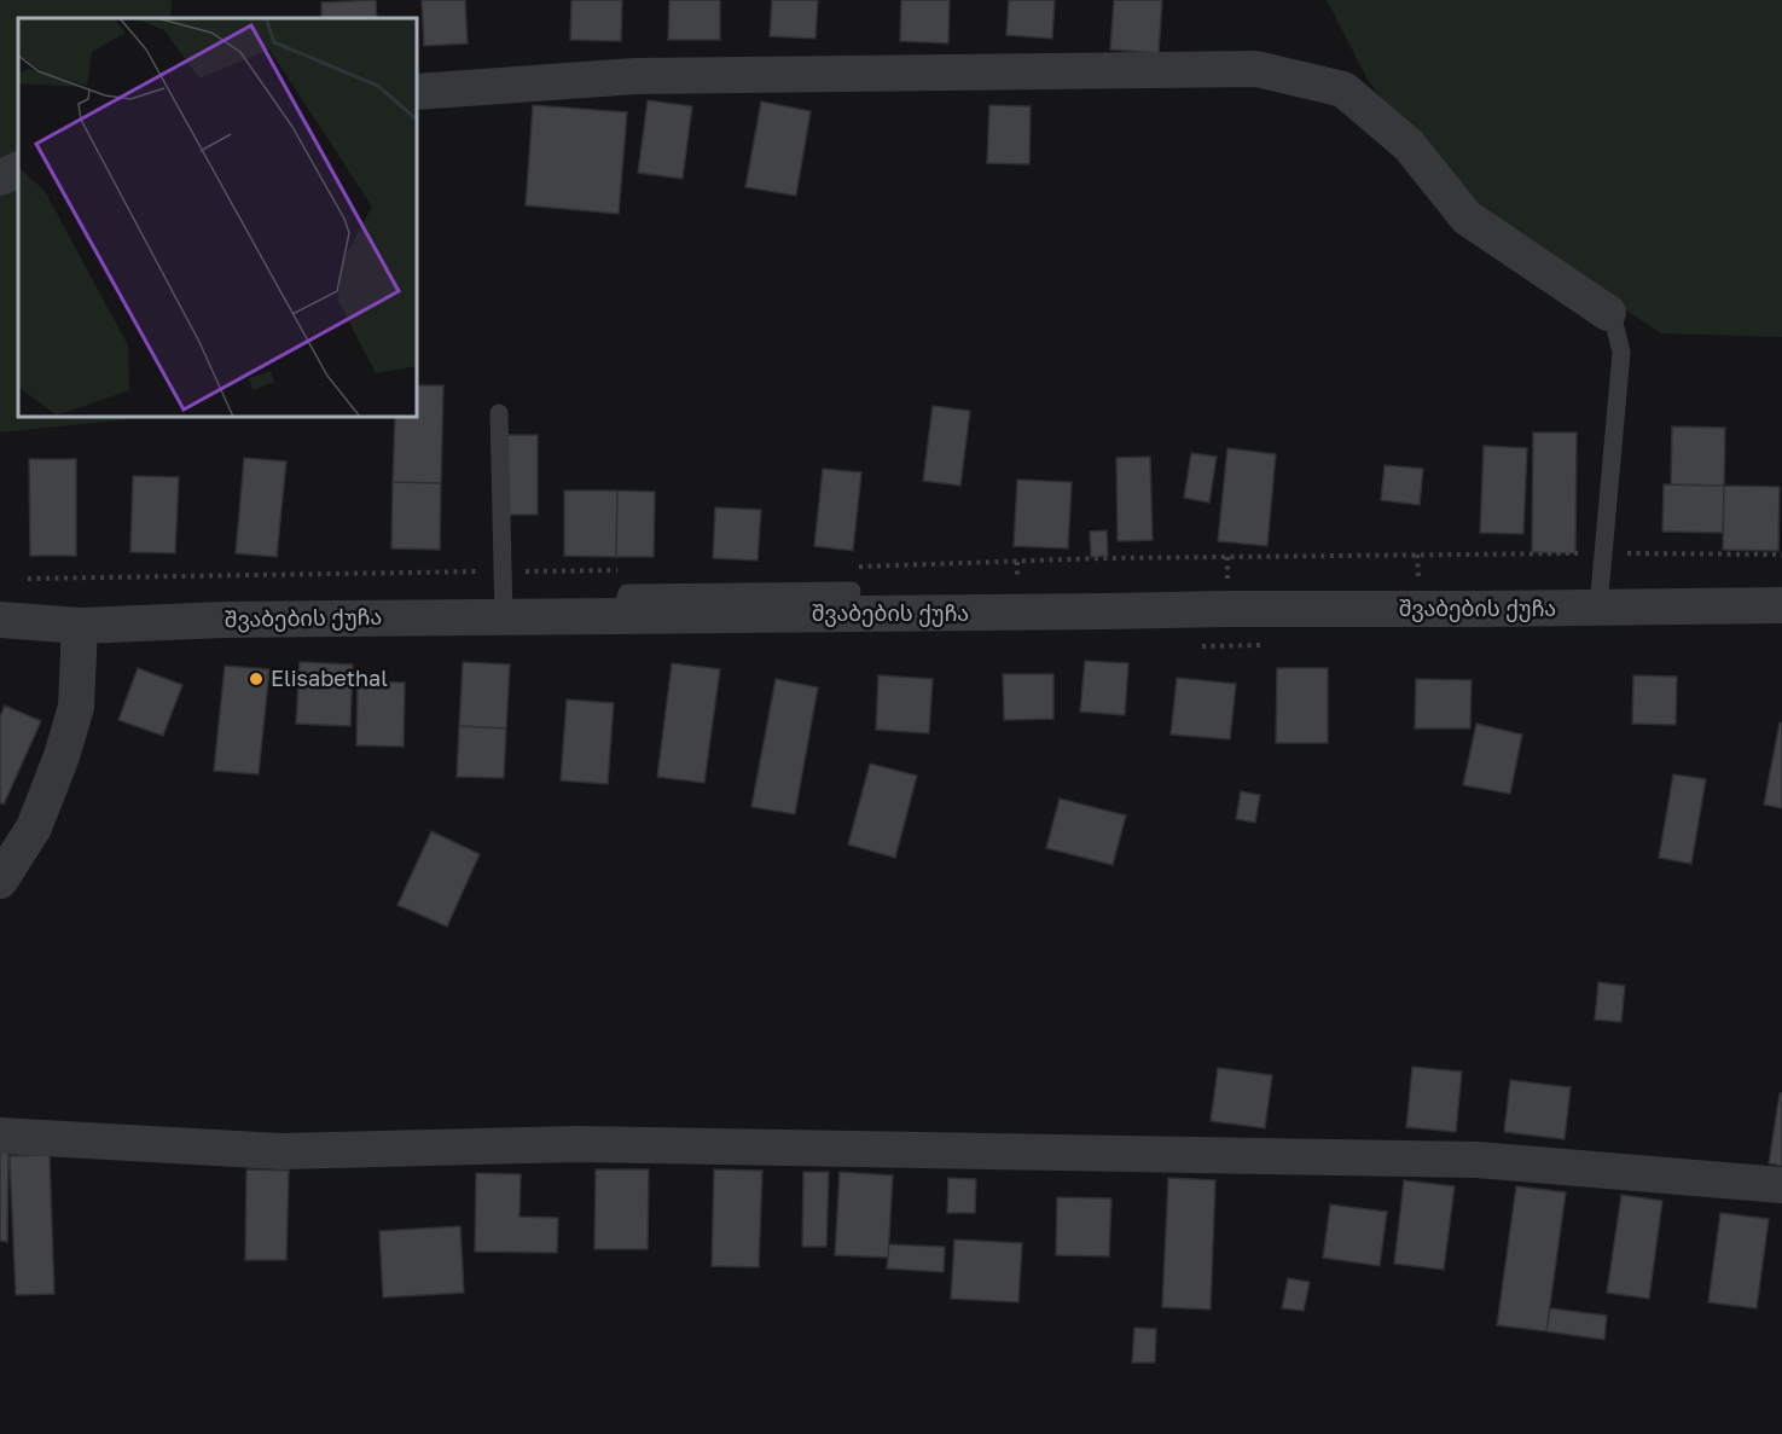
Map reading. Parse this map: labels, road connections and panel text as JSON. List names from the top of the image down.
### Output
{
  "streets": {
    "street": ["შვაბების ქუჩა"]
  },
  "places": ["Elisabethal"]
}
